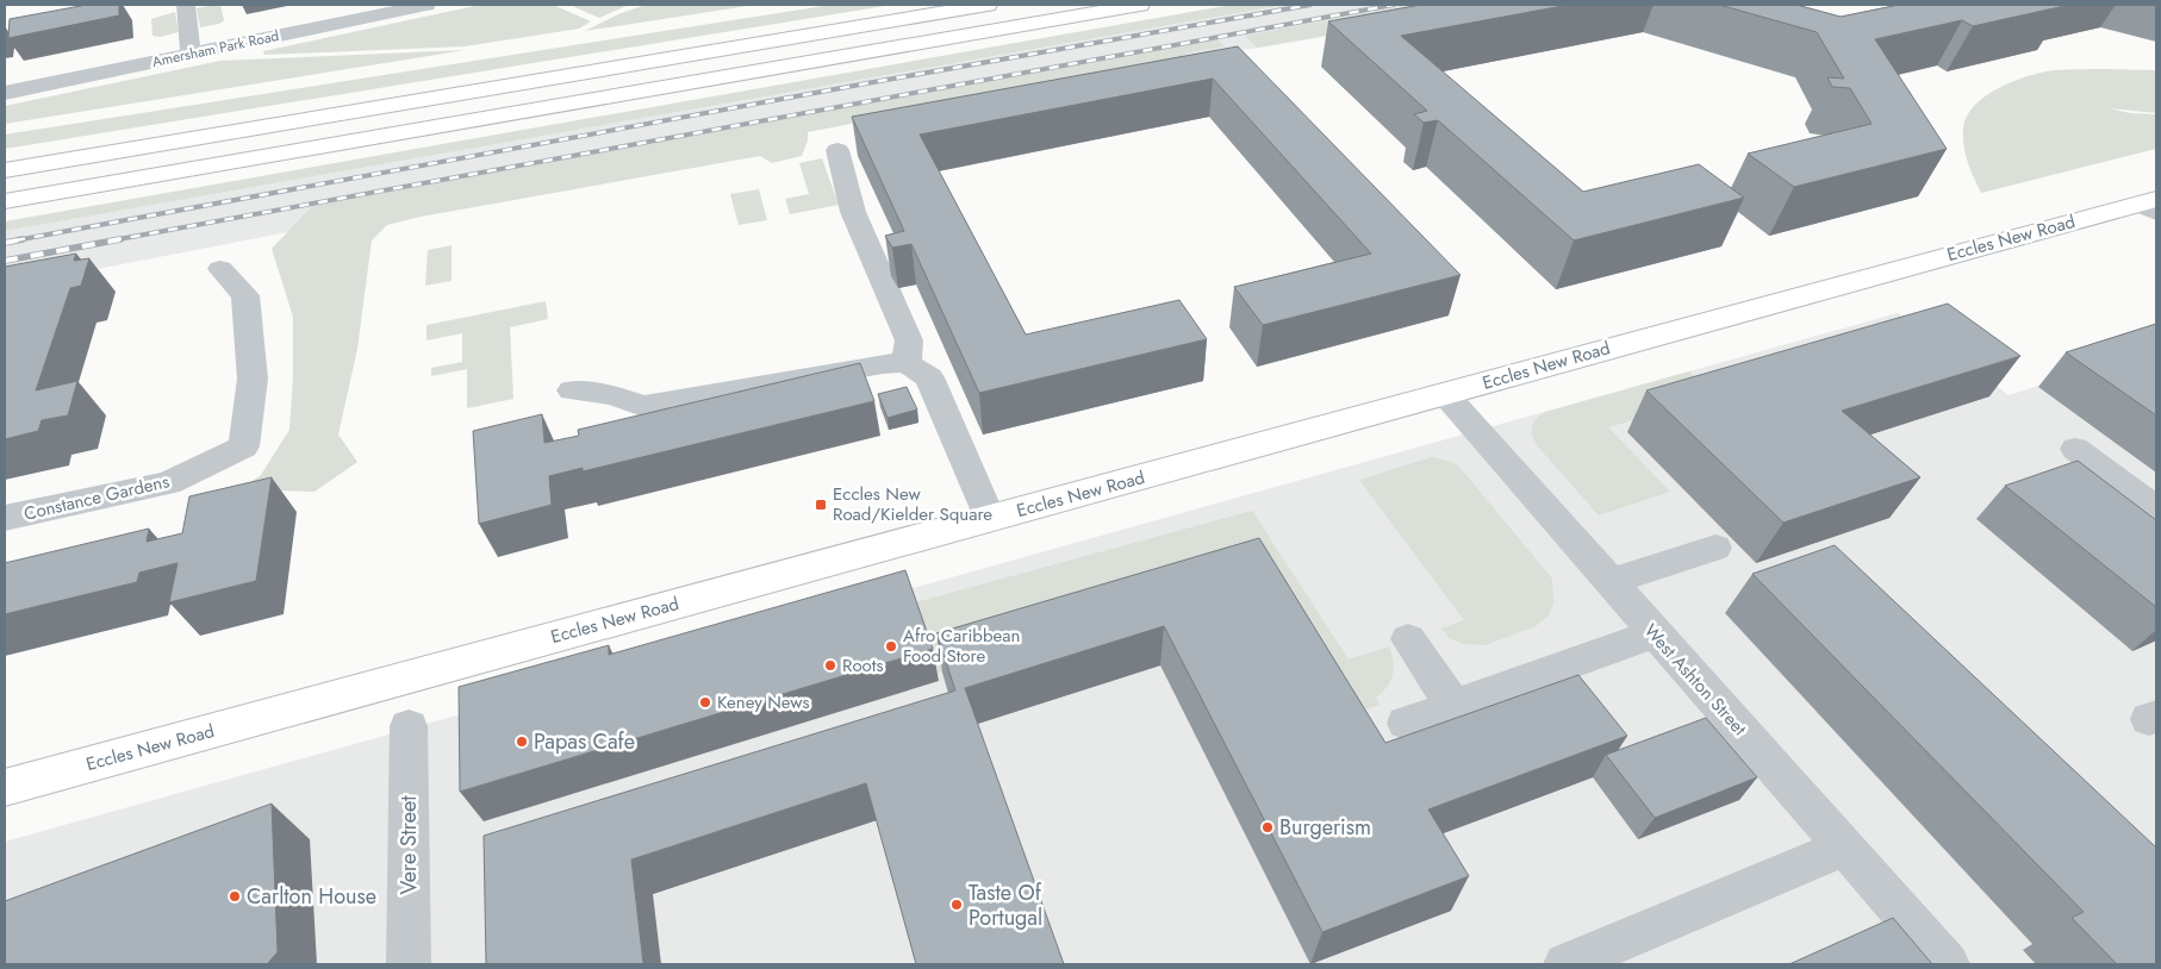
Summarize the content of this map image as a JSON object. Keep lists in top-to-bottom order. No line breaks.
{"streets":{"main road":["Eccles New Road"],"street":["Amersham Park Road","Constance Gardens","West Ashton Street","Vere Street"]},"crossings":[["Eccles New Road","West Ashton Street"]],"places":{"transit":["Eccles New Road/Kielder Square"],"other":["Afro Caribbean Food Store","Roots","Keney News","Papas Cafe","Burgerism","Carlton House","Taste Of Portugal"]}}
